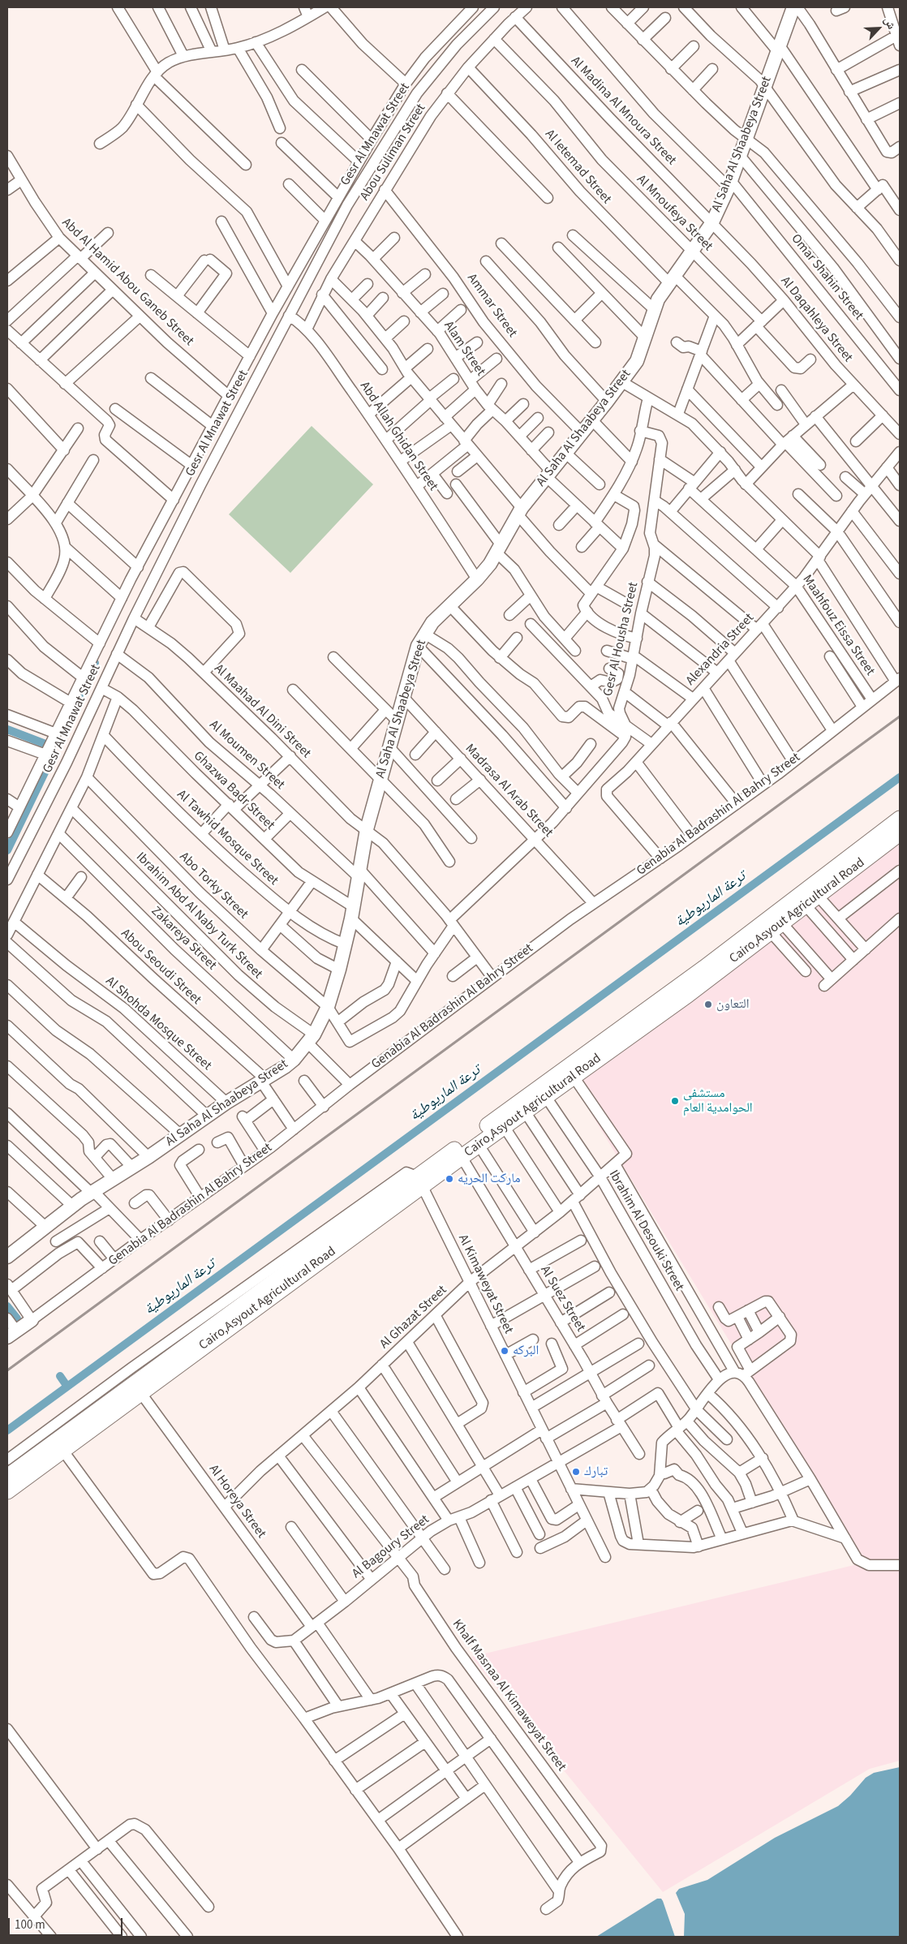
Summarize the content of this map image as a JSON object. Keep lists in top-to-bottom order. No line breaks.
{"streets":{"highway":["Cairo,Asyout Agricultural Road"],"main road":["Al Saha Al Shaabeya Street","Genabia Al Badrashin Al Bahry Street"],"street":["Al Madina Al Mnoura Street","Gesr Al Mnawat Street","Abou Suliman Street","Al Ietemad Street","Al Mnoufeya Street","Omar Shahin Street","Abd Al Hamid Abou Ganeb Street","Ammar Street","Al Daqahleya Street","Alam Street","Abd Allah Ghidan Street","Maahfouz Eissa Street","Gesr Al Housha Street","Alexandria Street","Al Maahad Al Dini Street","Al Moumen Street","Ghazwa Badr Street","Madrasa Al Arab Street","Al Tawhid Mosque Street","Abo Torky Street","Ibrahim Abd Al Naby Turk Street","Zakareya Street","Abou Seoudi Street","Al Shohda Mosque Street","Ibrahim Al Desouki Street","Al Kimaweyat Street","Al Suez Street","Al Ghazat Street","Al Horeya Street","Al Bagoury Street","Khalf Masnaa Al Kimaweyat Street"]},"crossings":[["Al Madina Al Mnoura Street","Al Saha Al Shaabeya Street"],["Al Madina Al Mnoura Street","Abou Suliman Street"],["Al Madina Al Mnoura Street","Al Daqahleya Street"],["Gesr Al Mnawat Street","Abd Al Hamid Abou Ganeb Street"],["Gesr Al Mnawat Street","Abd Allah Ghidan Street"],["Gesr Al Mnawat Street","Al Maahad Al Dini Street"],["Gesr Al Mnawat Street","Al Moumen Street"],["Gesr Al Mnawat Street","Ghazwa Badr Street"],["Al Saha Al Shaabeya Street","Al Ietemad Street"],["Al Saha Al Shaabeya Street","Al Mnoufeya Street"],["Al Saha Al Shaabeya Street","Omar Shahin Street"],["Al Saha Al Shaabeya Street","Ammar Street"],["Al Saha Al Shaabeya Street","Al Daqahleya Street"],["Al Saha Al Shaabeya Street","Alam Street"],["Al Saha Al Shaabeya Street","Abd Allah Ghidan Street"],["Al Saha Al Shaabeya Street","Al Maahad Al Dini Street"],["Al Saha Al Shaabeya Street","Al Moumen Street"],["Al Saha Al Shaabeya Street","Ghazwa Badr Street"],["Al Saha Al Shaabeya Street","Madrasa Al Arab Street"],["Al Saha Al Shaabeya Street","Al Tawhid Mosque Street"],["Al Saha Al Shaabeya Street","Abo Torky Street"],["Al Saha Al Shaabeya Street","Ibrahim Abd Al Naby Turk Street"],["Al Saha Al Shaabeya Street","Zakareya Street"],["Al Saha Al Shaabeya Street","Abou Seoudi Street"],["Al Saha Al Shaabeya Street","Al Shohda Mosque Street"],["Abou Suliman Street","Al Ietemad Street"],["Abou Suliman Street","Al Mnoufeya Street"],["Abou Suliman Street","Ammar Street"],["Abou Suliman Street","Alam Street"],["Abou Suliman Street","Abd Allah Ghidan Street"],["Maahfouz Eissa Street","Gesr Al Housha Street"],["Maahfouz Eissa Street","Alexandria Street"],["Maahfouz Eissa Street","Genabia Al Badrashin Al Bahry Street"],["Alexandria Street","Genabia Al Badrashin Al Bahry Street"],["Al Maahad Al Dini Street","Genabia Al Badrashin Al Bahry Street"],["Madrasa Al Arab Street","Genabia Al Badrashin Al Bahry Street"],["Genabia Al Badrashin Al Bahry Street","Ibrahim Abd Al Naby Turk Street"],["Genabia Al Badrashin Al Bahry Street","Abou Seoudi Street"],["Cairo,Asyout Agricultural Road","Ibrahim Al Desouki Street"],["Cairo,Asyout Agricultural Road","Al Kimaweyat Street"],["Cairo,Asyout Agricultural Road","Al Suez Street"],["Cairo,Asyout Agricultural Road","Al Ghazat Street"],["Cairo,Asyout Agricultural Road","Al Horeya Street"],["Ibrahim Al Desouki Street","Al Ghazat Street"],["Al Kimaweyat Street","Al Ghazat Street"],["Al Kimaweyat Street","Al Bagoury Street"],["Al Suez Street","Al Ghazat Street"],["Al Suez Street","Al Bagoury Street"],["Al Ghazat Street","Al Horeya Street"],["Al Ghazat Street","Khalf Masnaa Al Kimaweyat Street"],["Al Horeya Street","Al Bagoury Street"],["Al Bagoury Street","Khalf Masnaa Al Kimaweyat Street"]],"water":["ترعة الماريوطية"],"places":["التعاون","مستشفى الحوامدية العام","ماركت الحريه","البركه","تبارك"],"scale_bar":"100 m","north":"top right"}
